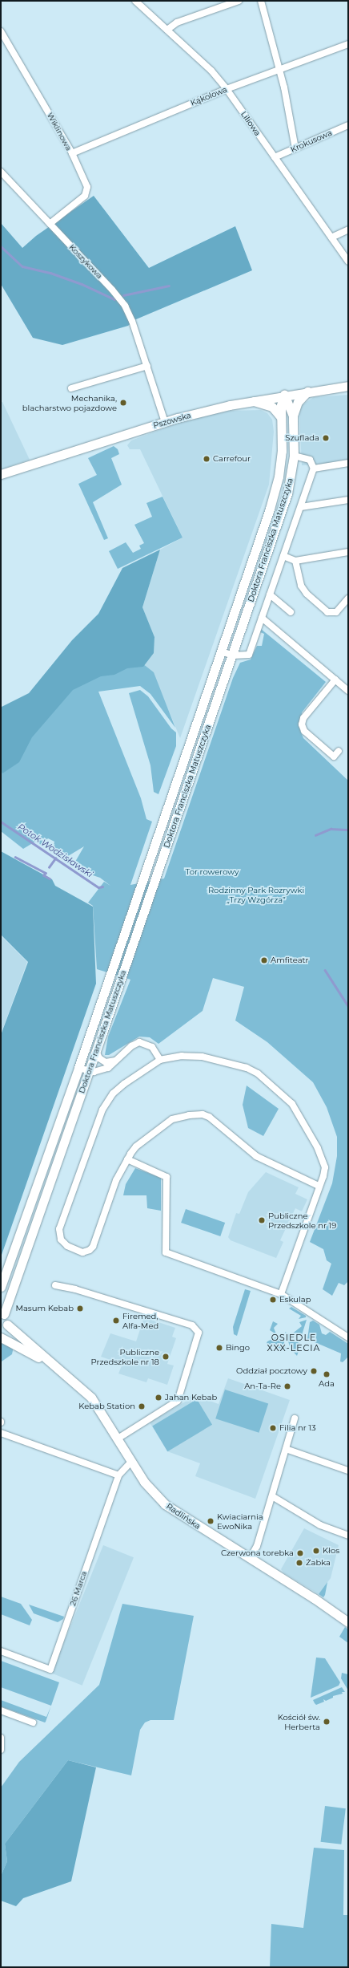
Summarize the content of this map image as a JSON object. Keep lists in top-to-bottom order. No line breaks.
{"streets":{"main road":["Pszowska","Doktora Franciszka Matuszczyka","Radlińska"],"street":["Kąkolowa","Liliowa","Wiklinowa","Krokusowa","Koszykowa","26 Marca"]},"crossings":[["Kąkolowa","Liliowa"],["Kąkolowa","Wiklinowa"],["Liliowa","Krokusowa"],["Wiklinowa","Koszykowa"],["Koszykowa","Pszowska"],["Pszowska","Doktora Franciszka Matuszczyka"],["Radlińska","26 Marca"]],"districts":["OSIEDLE XXX-LECIA"],"water":["Potok Wodzisławski"],"parks":["Tor rowerowy","Rodzinny Park Rozrywki „Trzy Wzgórza”"],"places":["Mechanika, blacharstwo pojazdowe","Szuflada","Carrefour","Amfiteatr","Publiczne Przedszkole nr 19","Eskulap","Masum Kebab","Firemed, Alfa-Med","Bingo","Publiczne Przedszkole nr 18","Oddział pocztowy","Ada","An-Ta-Re","Jahan Kebab","Kebab Station","Filia nr 13","Kwiaciarnia EwoNika","Kłos","Czerwona torebka","Żabka","Kościół św. Herberta"]}
